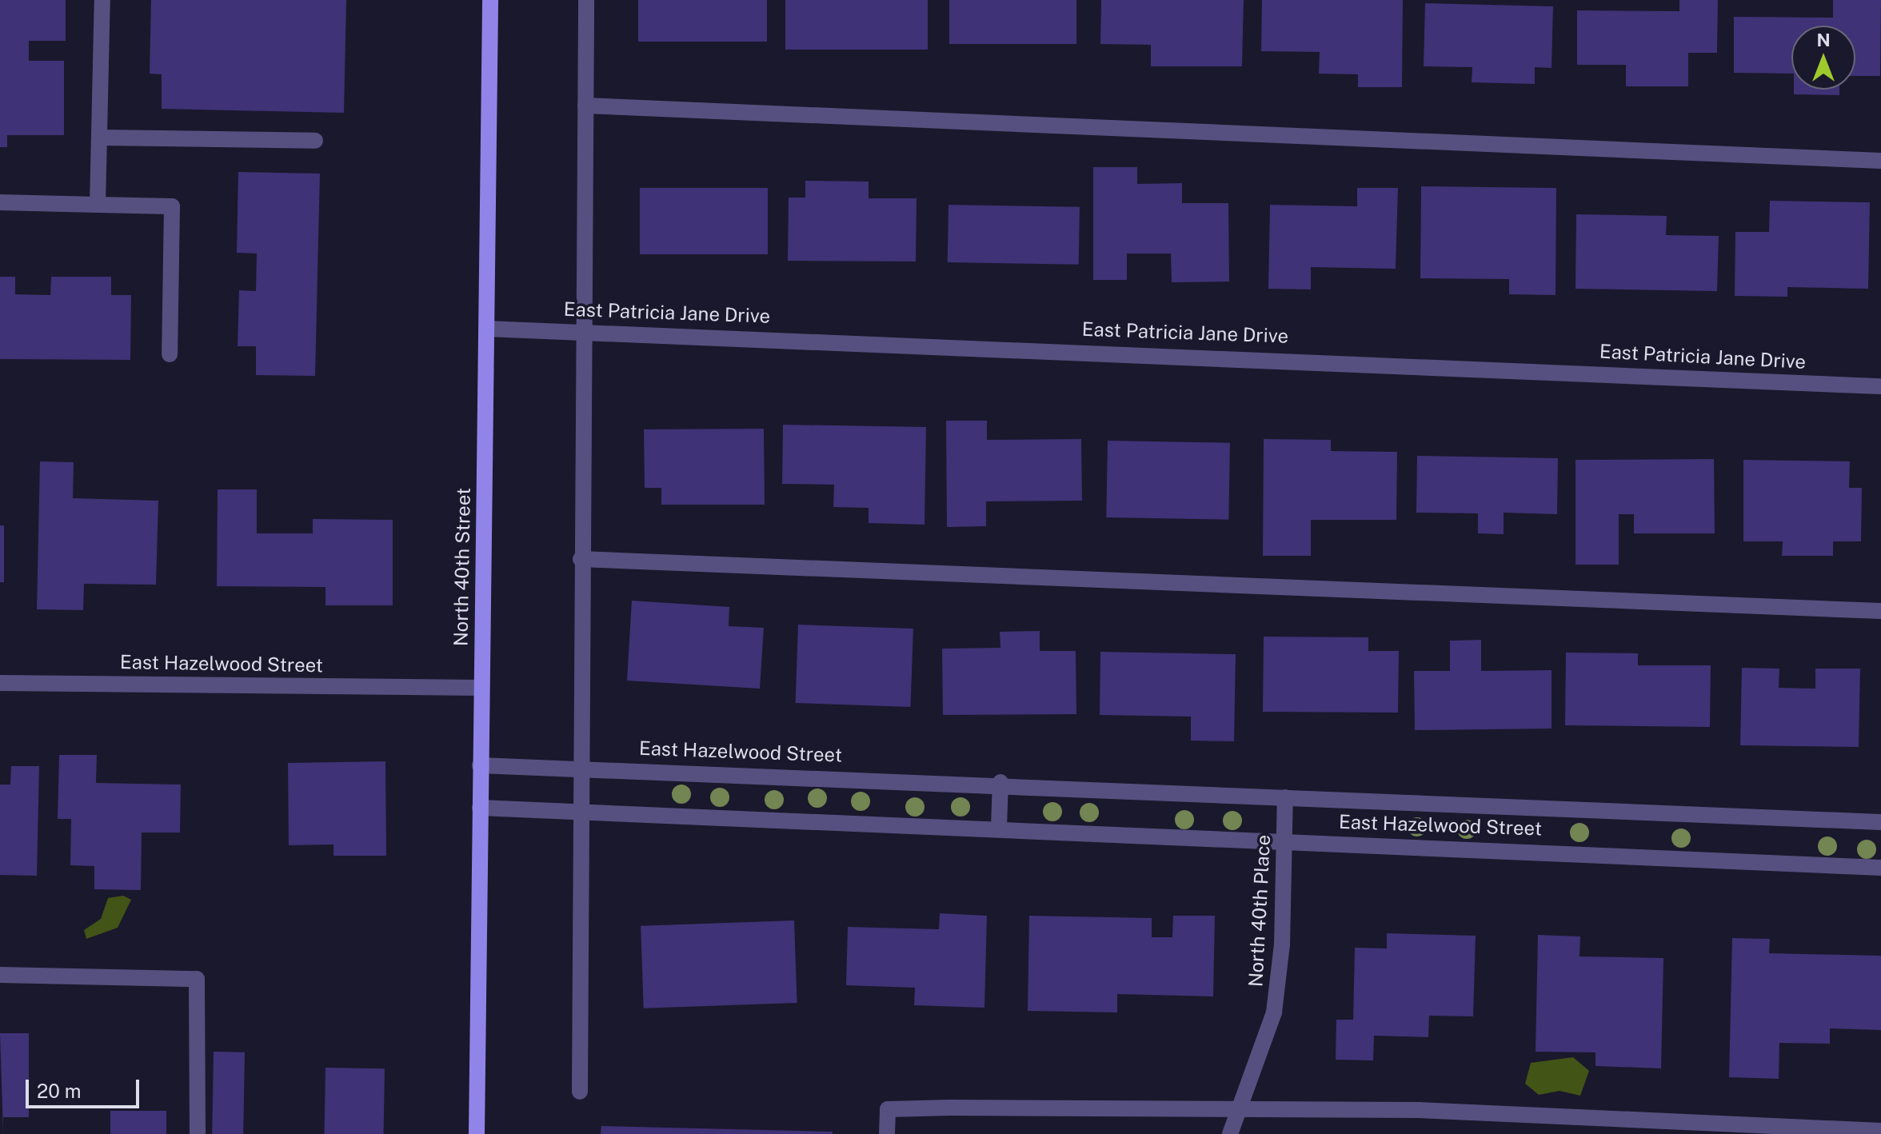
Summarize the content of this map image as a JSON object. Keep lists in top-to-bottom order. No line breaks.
{"streets":{"main road":["North 40th Street"],"street":["East Patricia Jane Drive","East Hazelwood Street","North 40th Place"]},"crossings":[["East Patricia Jane Drive","North 40th Street"],["North 40th Street","East Hazelwood Street"],["East Hazelwood Street","North 40th Place"]],"scale_bar":"20 m","north":"top"}
